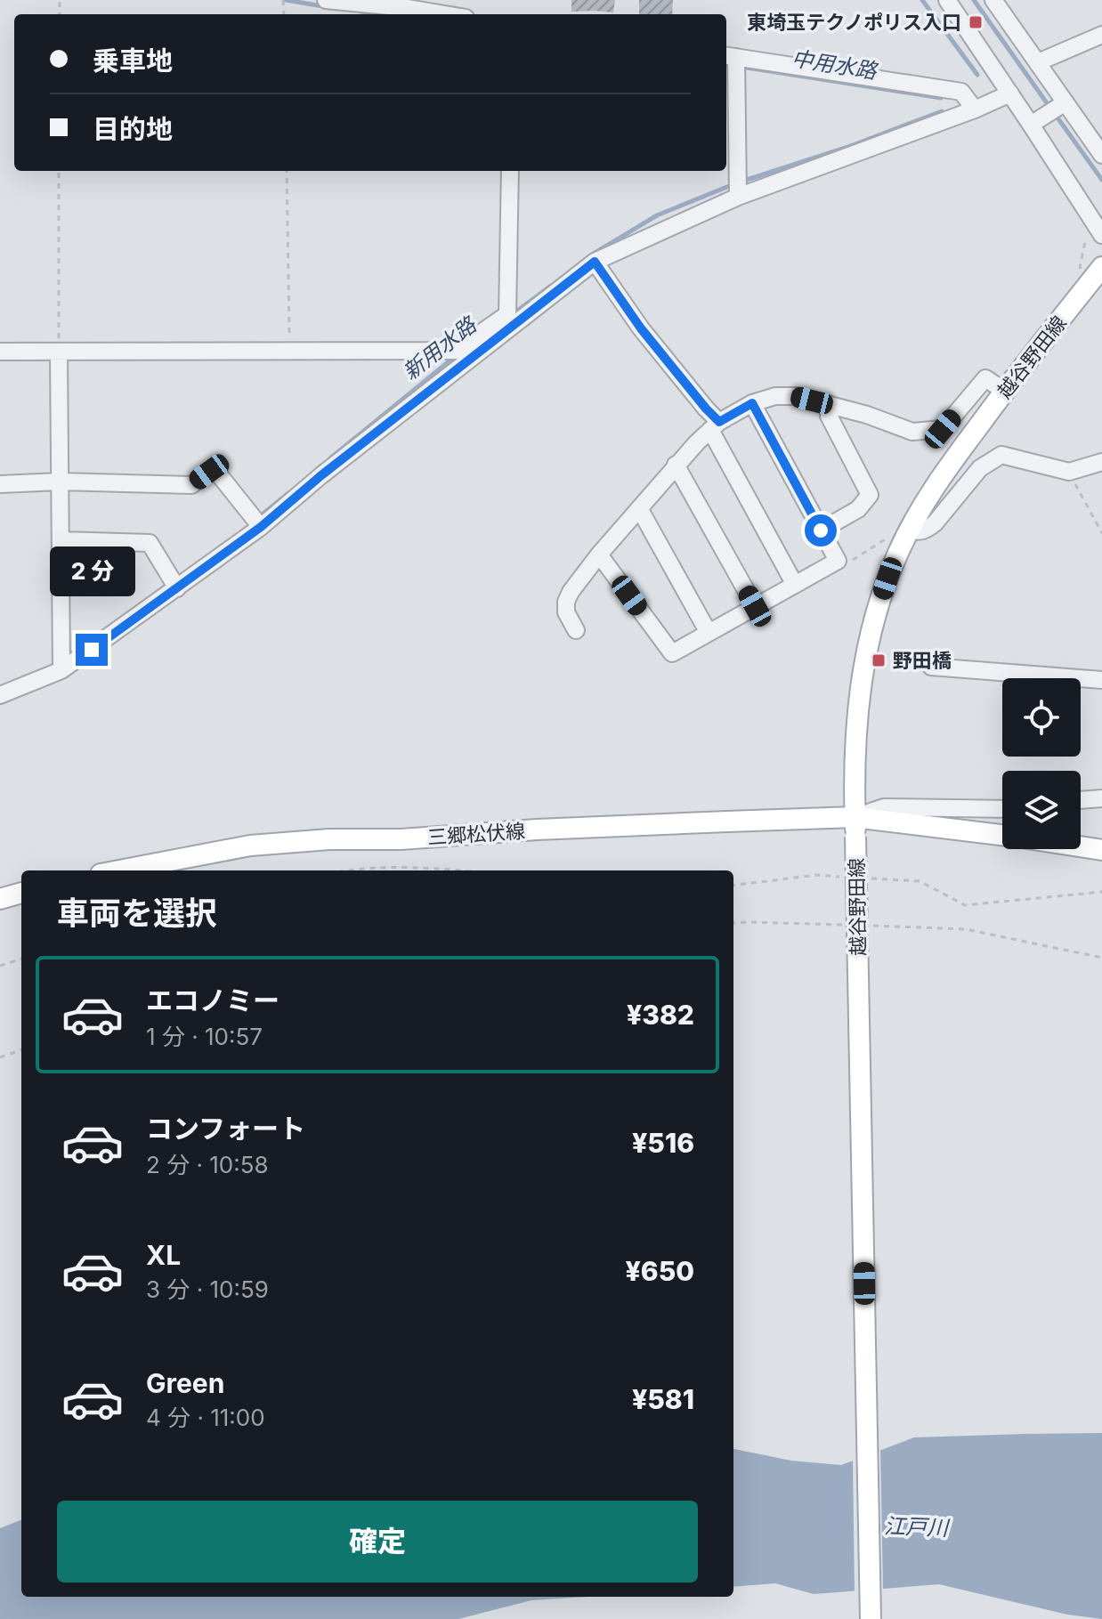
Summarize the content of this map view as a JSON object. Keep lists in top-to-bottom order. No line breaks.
{"streets":{"main road":["越谷野田線","三郷松伏線"]},"crossings":[["越谷野田線","三郷松伏線"]],"water":["中用水路","新用水路","江戸川"],"places":{"transit":["東埼玉テクノポリス入口","野田橋"]},"page":{"banner":["乗車地","目的地"],"bubble":"2 分","heading":"車両を選択","list":[{"name":"エコノミー","note":"1 分 · 10:57","value":"¥382"},{"name":"コンフォート","note":"2 分 · 10:58","value":"¥516"},{"name":"XL","note":"3 分 · 10:59","value":"¥650"},{"name":"Green","note":"4 分 · 11:00","value":"¥581"}],"buttons":"確定"}}
